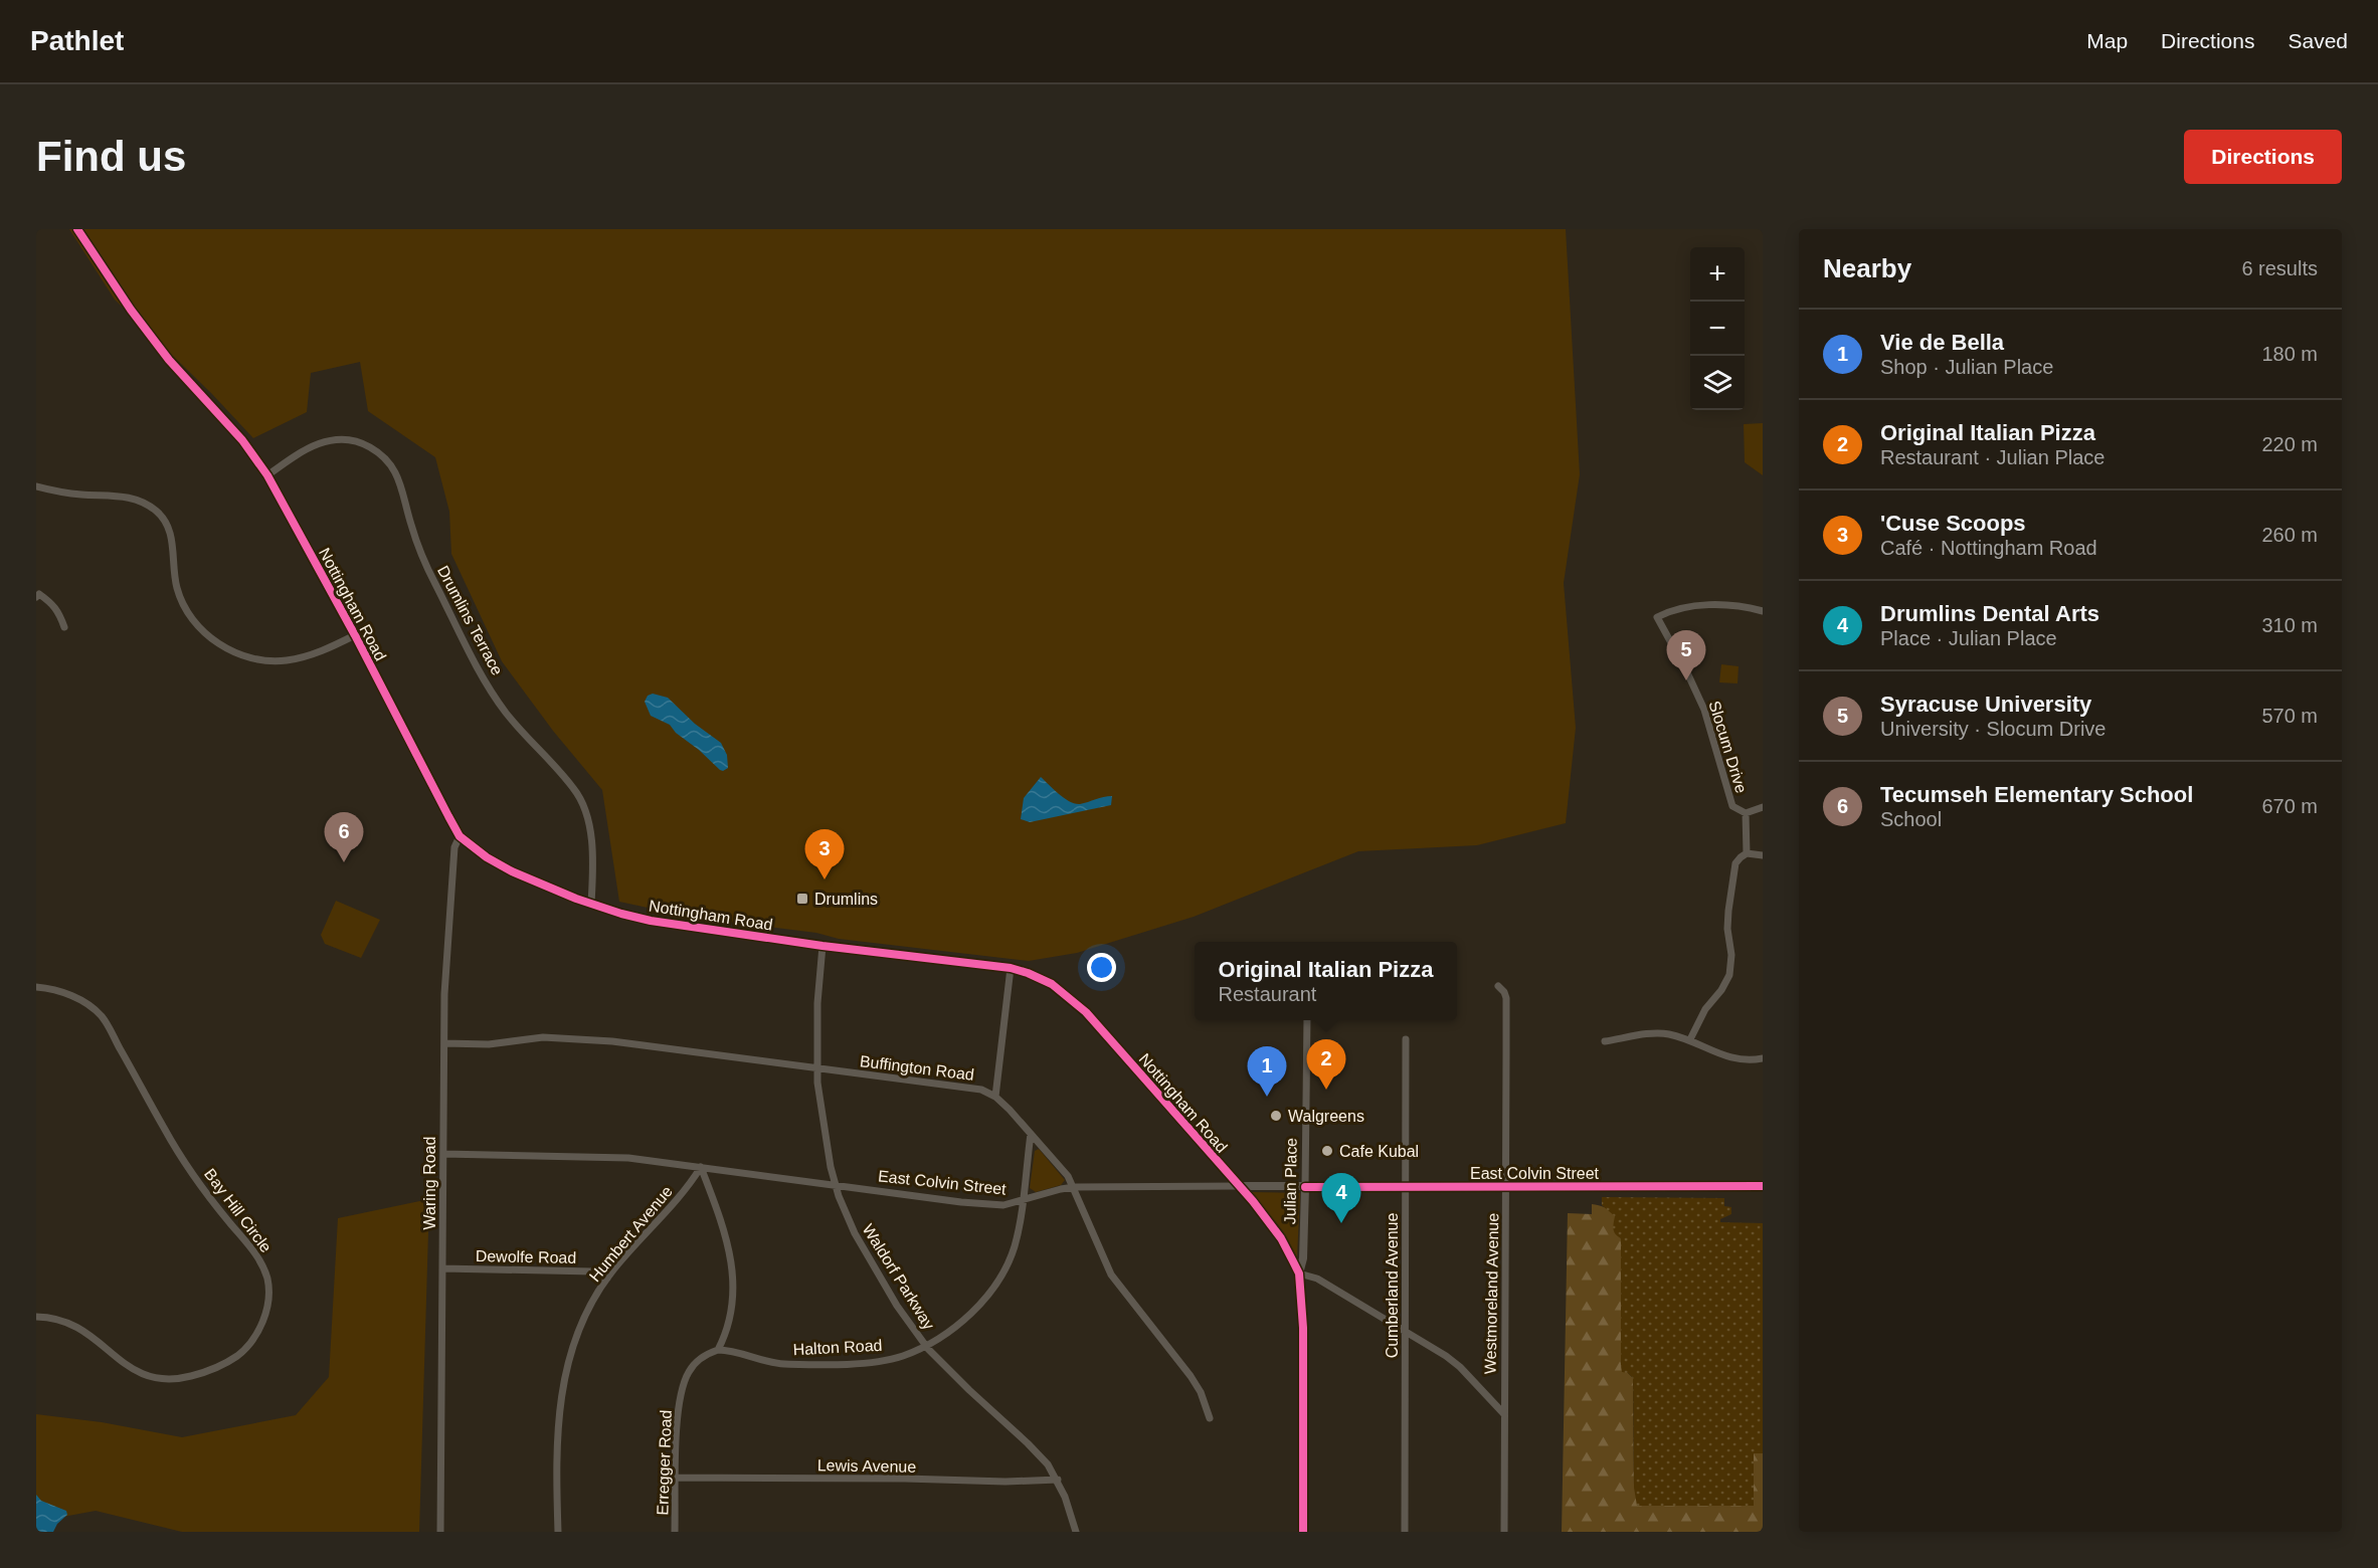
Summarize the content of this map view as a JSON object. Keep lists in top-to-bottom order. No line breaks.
{"streets":{"street":["Nottingham Road","Drumlins Terrace","Slocum Drive","Buffington Road","East Colvin Street","Julian Place","Waring Road","Bay Hill Circle","Humbert Avenue","Dewolfe Road","Waldorf Parkway","Cumberland Avenue","Westmoreland Avenue","Halton Road","Erregger Road","Lewis Avenue"]},"crossings":[["Nottingham Road","Drumlins Terrace"],["Nottingham Road","East Colvin Street"],["Nottingham Road","Julian Place"],["Nottingham Road","Waring Road"],["Nottingham Road","Waldorf Parkway"],["Buffington Road","East Colvin Street"],["Buffington Road","Waring Road"],["Buffington Road","Waldorf Parkway"],["Buffington Road","Halton Road"],["East Colvin Street","Julian Place"],["East Colvin Street","Waring Road"],["East Colvin Street","Humbert Avenue"],["East Colvin Street","Waldorf Parkway"],["East Colvin Street","Cumberland Avenue"],["East Colvin Street","Westmoreland Avenue"],["East Colvin Street","Halton Road"],["Waring Road","Dewolfe Road"],["Humbert Avenue","Dewolfe Road"],["Waldorf Parkway","Halton Road"],["Waldorf Parkway","Lewis Avenue"],["Halton Road","Erregger Road"],["Erregger Road","Lewis Avenue"]],"places":{"transit":["Drumlins"],"other":["Walgreens","Cafe Kubal"]},"page":{"header":"Pathlet","nav":["Map","Directions","Saved"],"buttons":"Directions","title":"Find us","heading":["Nearby","6 results"],"map_buttons":["+","−"],"list":[{"mark":"1","name":"Vie de Bella","note":"Shop · Julian Place","value":"180 m"},{"mark":"2","name":"Original Italian Pizza","note":"Restaurant · Julian Place","value":"220 m"},{"mark":"3","name":"'Cuse Scoops","note":"Café · Nottingham Road","value":"260 m"},{"mark":"4","name":"Drumlins Dental Arts","note":"Place · Julian Place","value":"310 m"},{"mark":"5","name":"Syracuse University","note":"University · Slocum Drive","value":"570 m"},{"mark":"6","name":"Tecumseh Elementary School","note":"School","value":"670 m"}],"pins":["5","6","3","2","1","4"],"popup":["Original Italian Pizza","Restaurant"]}}
